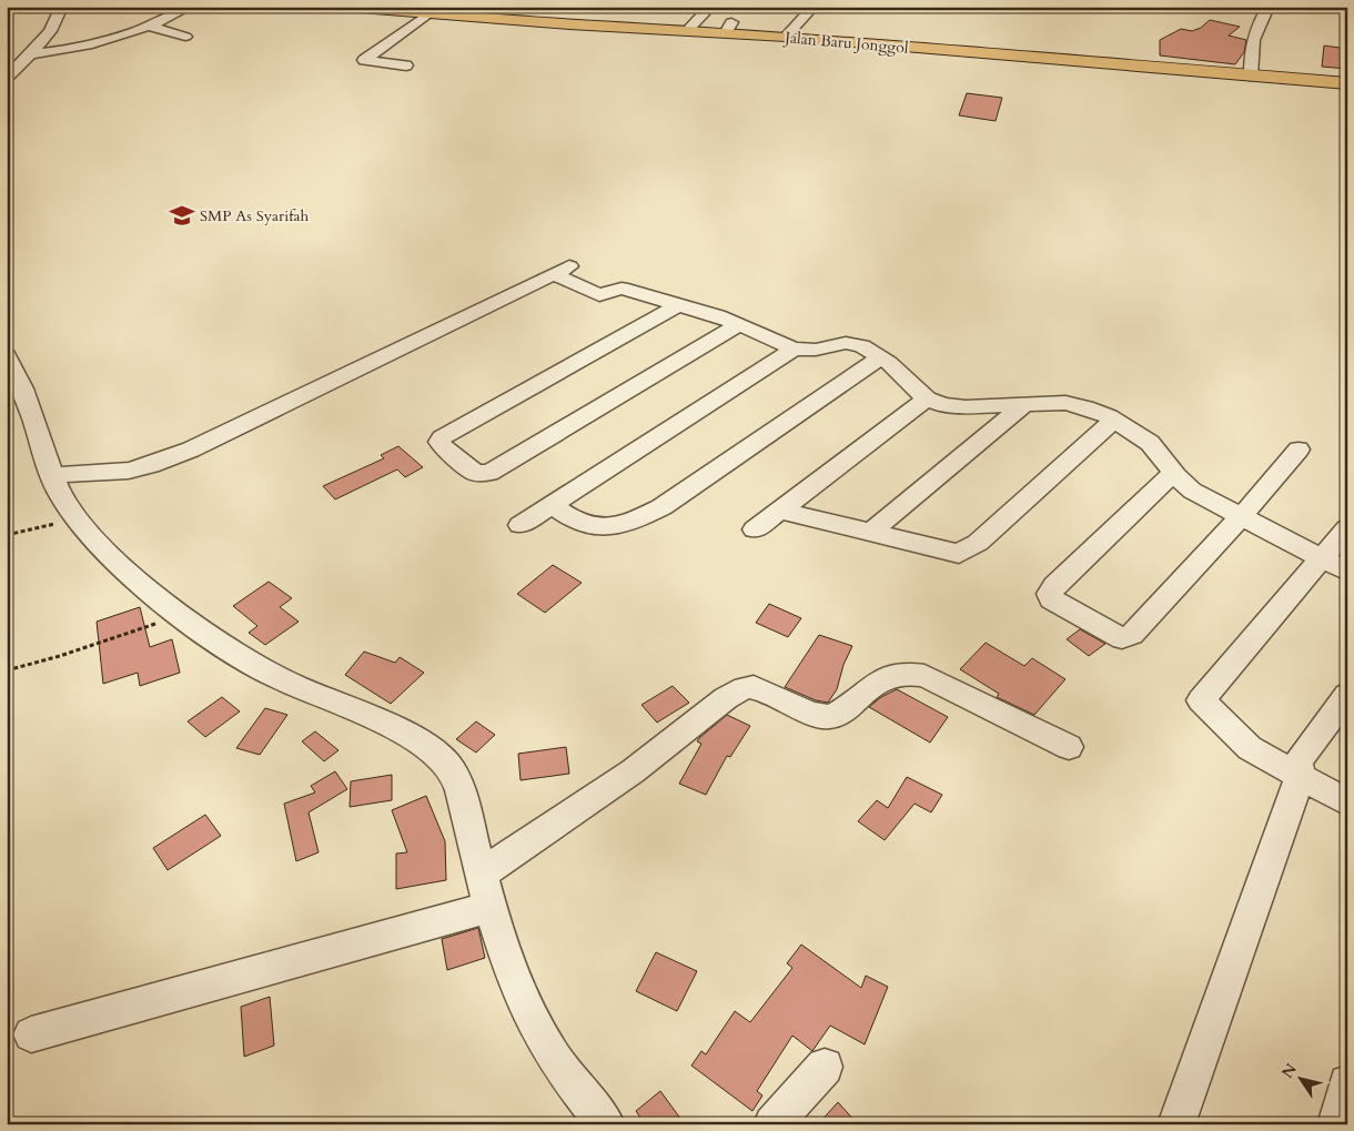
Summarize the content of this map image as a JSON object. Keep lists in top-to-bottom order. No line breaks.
{"streets":{"main road":["Jalan Baru Jonggol"]},"places":{"school or university":["SMP As Syarifah"]},"north":"top left"}
